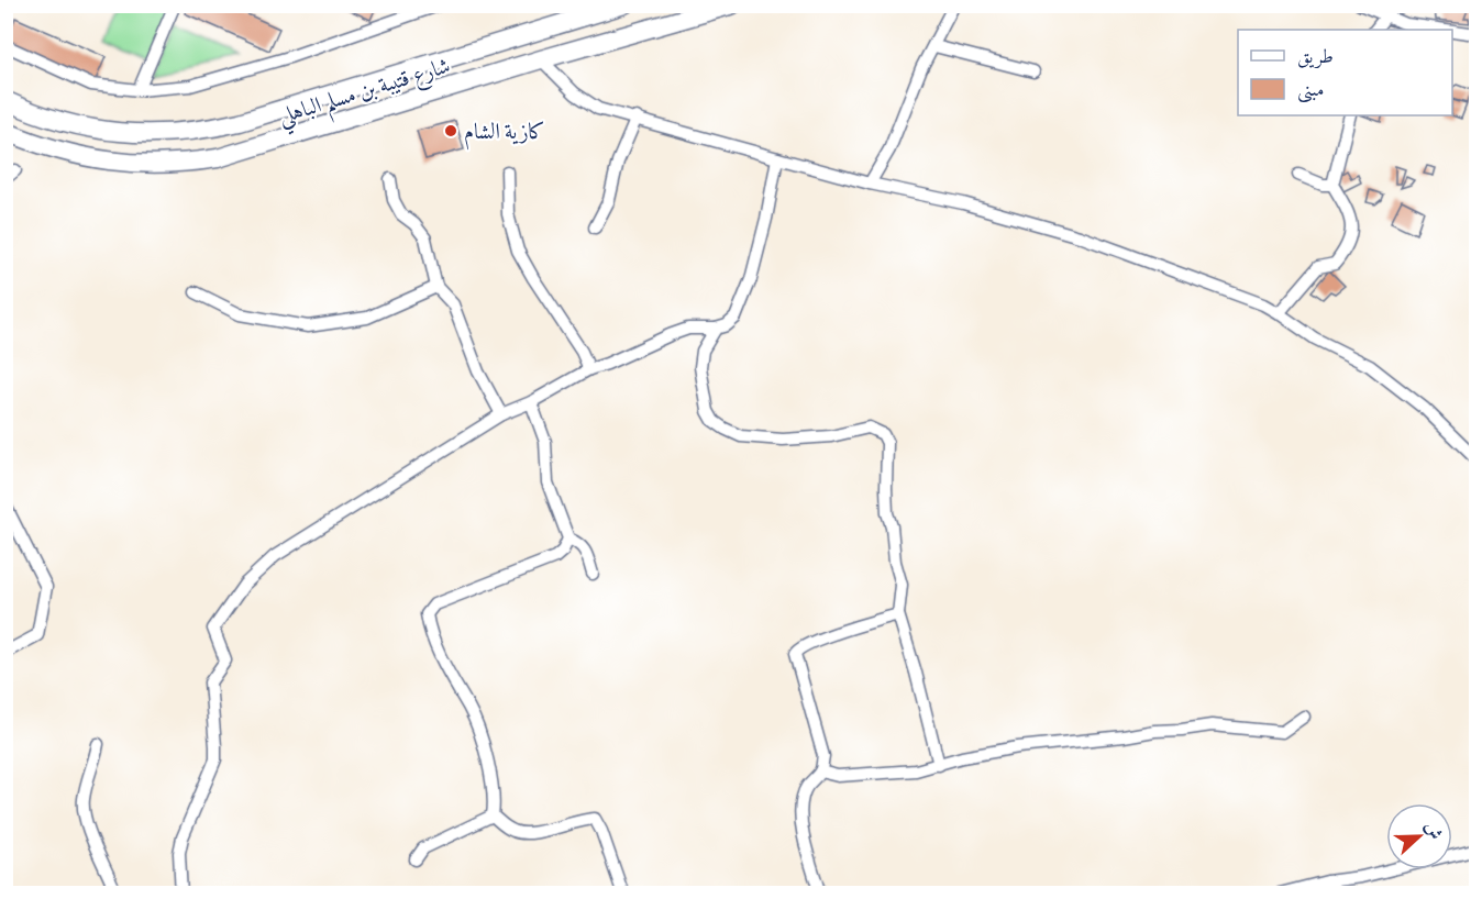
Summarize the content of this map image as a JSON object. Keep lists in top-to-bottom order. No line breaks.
{"streets":{"main road":["شارع قتيبة بن مسلم الباهلي"]},"places":["كازية الشام"],"legend":["طريق","مبنى"],"north":"right"}
